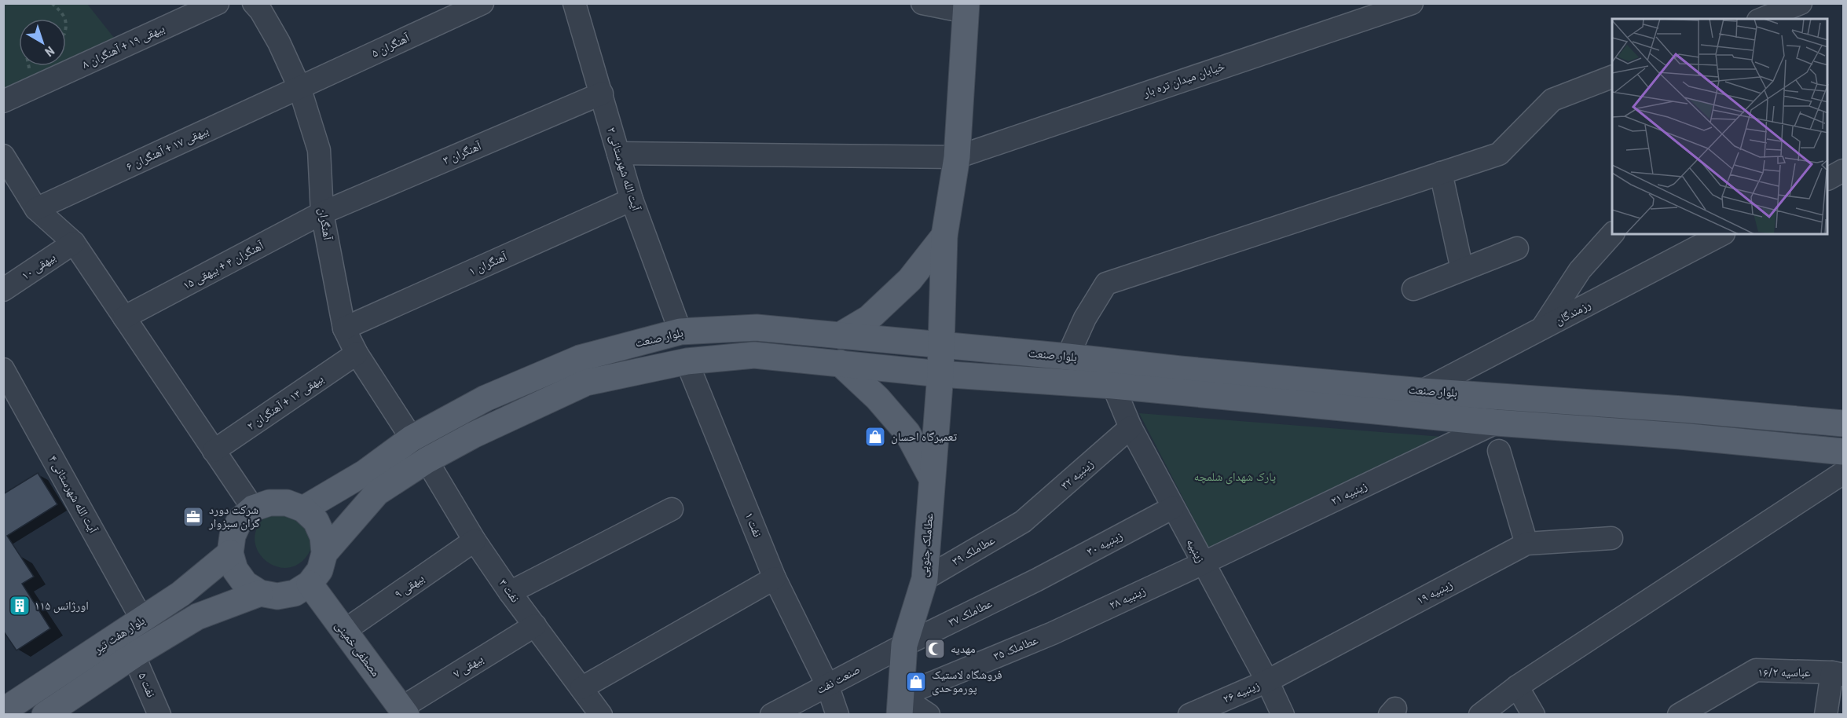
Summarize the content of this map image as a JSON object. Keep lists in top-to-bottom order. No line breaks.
{"streets":{"main road":["بلوار صنعت","عطاملک جنوبی","بلوار هفت تیر","مصطفی خمینی"],"street":["آهنگران ۵","بیهقی ۱۹ + آهنگران ۸","خیابان میدان تره بار","بیهقی ۱۷ + آهنگران ۶","آهنگران ۳","آیت الله شهرستانی ۲","آهنگران","آهنگران ۱","آهنگران ۴ + بیهقی ۱۵","بیهقی ۱۰","رزمندگان","بیهقی ۱۳ + آهنگران ۲","زینبیه ۳۲","زینبیه ۲۱","آیت الله شهرستانی ۴","نفت ۱","زینبیه ۳۰","عطاملک ۳۹","زینبیه","بیهقی ۹","نفت ۳","زینبیه ۱۹","زینبیه ۲۸","عطاملک ۳۷","عطاملک ۳۵","بیهقی ۷","عباسیه ۱۶/۲","صنعت نفت","نفت ۵","زینبیه ۲۶"]},"crossings":[["آهنگران ۵","بیهقی ۱۷ + آهنگران ۶"],["آهنگران ۵","آهنگران"],["خیابان میدان تره بار","آیت الله شهرستانی ۲"],["خیابان میدان تره بار","عطاملک جنوبی"],["بیهقی ۱۷ + آهنگران ۶","آهنگران"],["آهنگران ۳","آیت الله شهرستانی ۲"],["آهنگران ۳","آهنگران"],["آهنگران ۳","آهنگران ۴ + بیهقی ۱۵"],["آیت الله شهرستانی ۲","آهنگران ۱"],["آیت الله شهرستانی ۲","بلوار صنعت"],["آهنگران","آهنگران ۱"],["آهنگران","آهنگران ۴ + بیهقی ۱۵"],["آهنگران","بلوار صنعت"],["آهنگران","بیهقی ۱۳ + آهنگران ۲"],["رزمندگان","بلوار صنعت"],["بلوار صنعت","زینبیه ۲۱"],["بلوار صنعت","نفت ۱"],["بلوار صنعت","عطاملک جنوبی"],["بلوار صنعت","زینبیه"],["بلوار صنعت","نفت ۳"],["بلوار صنعت","بلوار هفت تیر"],["بلوار صنعت","مصطفی خمینی"],["زینبیه ۳۲","عطاملک ۳۹"],["زینبیه ۳۲","زینبیه"],["زینبیه ۲۱","زینبیه"],["زینبیه ۲۱","زینبیه ۲۸"],["آیت الله شهرستانی ۴","بلوار هفت تیر"],["نفت ۱","صنعت نفت"],["زینبیه ۳۰","زینبیه"],["زینبیه ۳۰","عطاملک ۳۷"],["عطاملک جنوبی","عطاملک ۳۹"],["عطاملک جنوبی","عطاملک ۳۷"],["عطاملک جنوبی","عطاملک ۳۵"],["عطاملک جنوبی","صنعت نفت"],["زینبیه","زینبیه ۱۹"],["زینبیه","زینبیه ۲۸"],["زینبیه","زینبیه ۲۶"],["بیهقی ۹","نفت ۳"],["بیهقی ۹","مصطفی خمینی"],["نفت ۳","بیهقی ۷"],["زینبیه ۱۹","زینبیه ۲۶"],["زینبیه ۲۸","عطاملک ۳۵"],["عطاملک ۳۷","صنعت نفت"],["بلوار هفت تیر","مصطفی خمینی"],["مصطفی خمینی","بیهقی ۷"]],"parks":["پارک شهدای شلمچه"],"places":{"shop":["تعمیرگاه احسان","فروشگاه لاستیک پورموحدی"],"office":["شرکت دورد گران سبزوار"],"building":["اورژانس ۱۱۵"],"mosque":["مهدیه"]},"north":"bottom right"}
